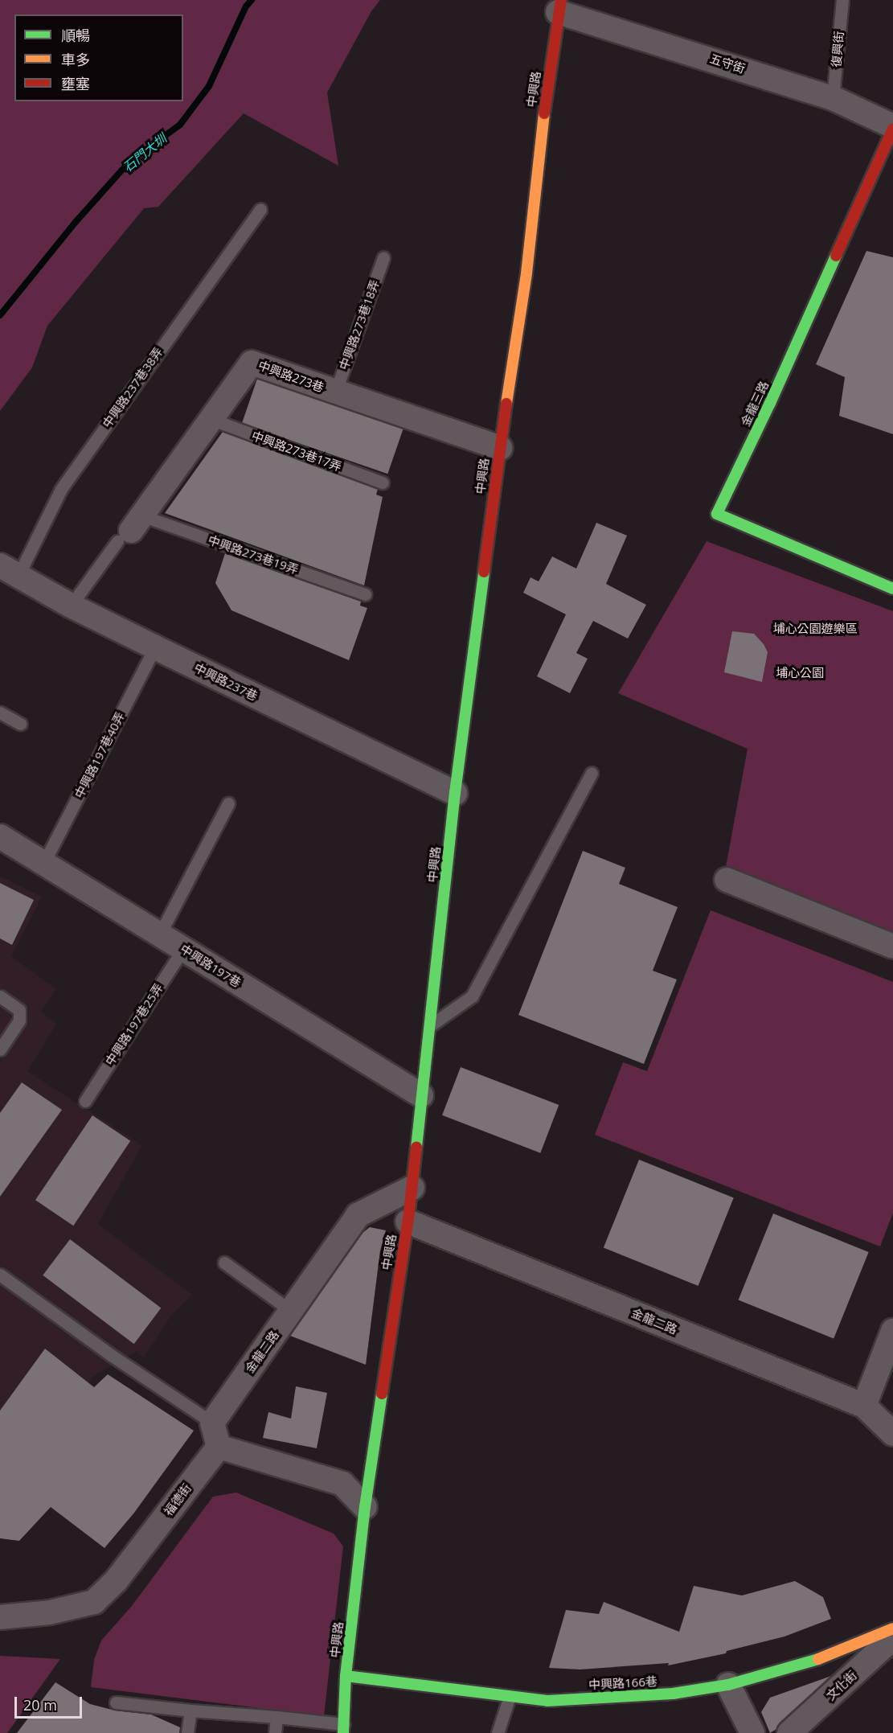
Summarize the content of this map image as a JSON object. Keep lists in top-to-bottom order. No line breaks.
{"streets":{"street":["五守街","中興路","中興路273巷","金龍三路","中興路237巷","中興路197巷","金龍二路","福德街","中興路166巷","文化街"],"lane":["復興街","中興路273巷18弄","中興路237巷38弄","中興路273巷17弄","中興路273巷19弄","中興路197巷40弄","中興路197巷25弄"]},"crossings":[["復興街","五守街"],["五守街","中興路"],["五守街","金龍三路"],["中興路","中興路273巷"],["中興路","中興路237巷"],["中興路","中興路197巷"],["中興路","金龍二路"],["中興路","中興路166巷"],["中興路273巷18弄","中興路273巷"],["中興路273巷","中興路273巷17弄"],["中興路273巷","中興路273巷19弄"],["中興路237巷38弄","中興路237巷"],["中興路237巷","中興路197巷40弄"],["中興路197巷40弄","中興路197巷"],["中興路197巷","中興路197巷25弄"]],"water":["石門大圳"],"parks":["埔心公園遊樂區","埔心公園"],"legend":["順暢","車多","壅塞"],"scale_bar":"20 m"}
